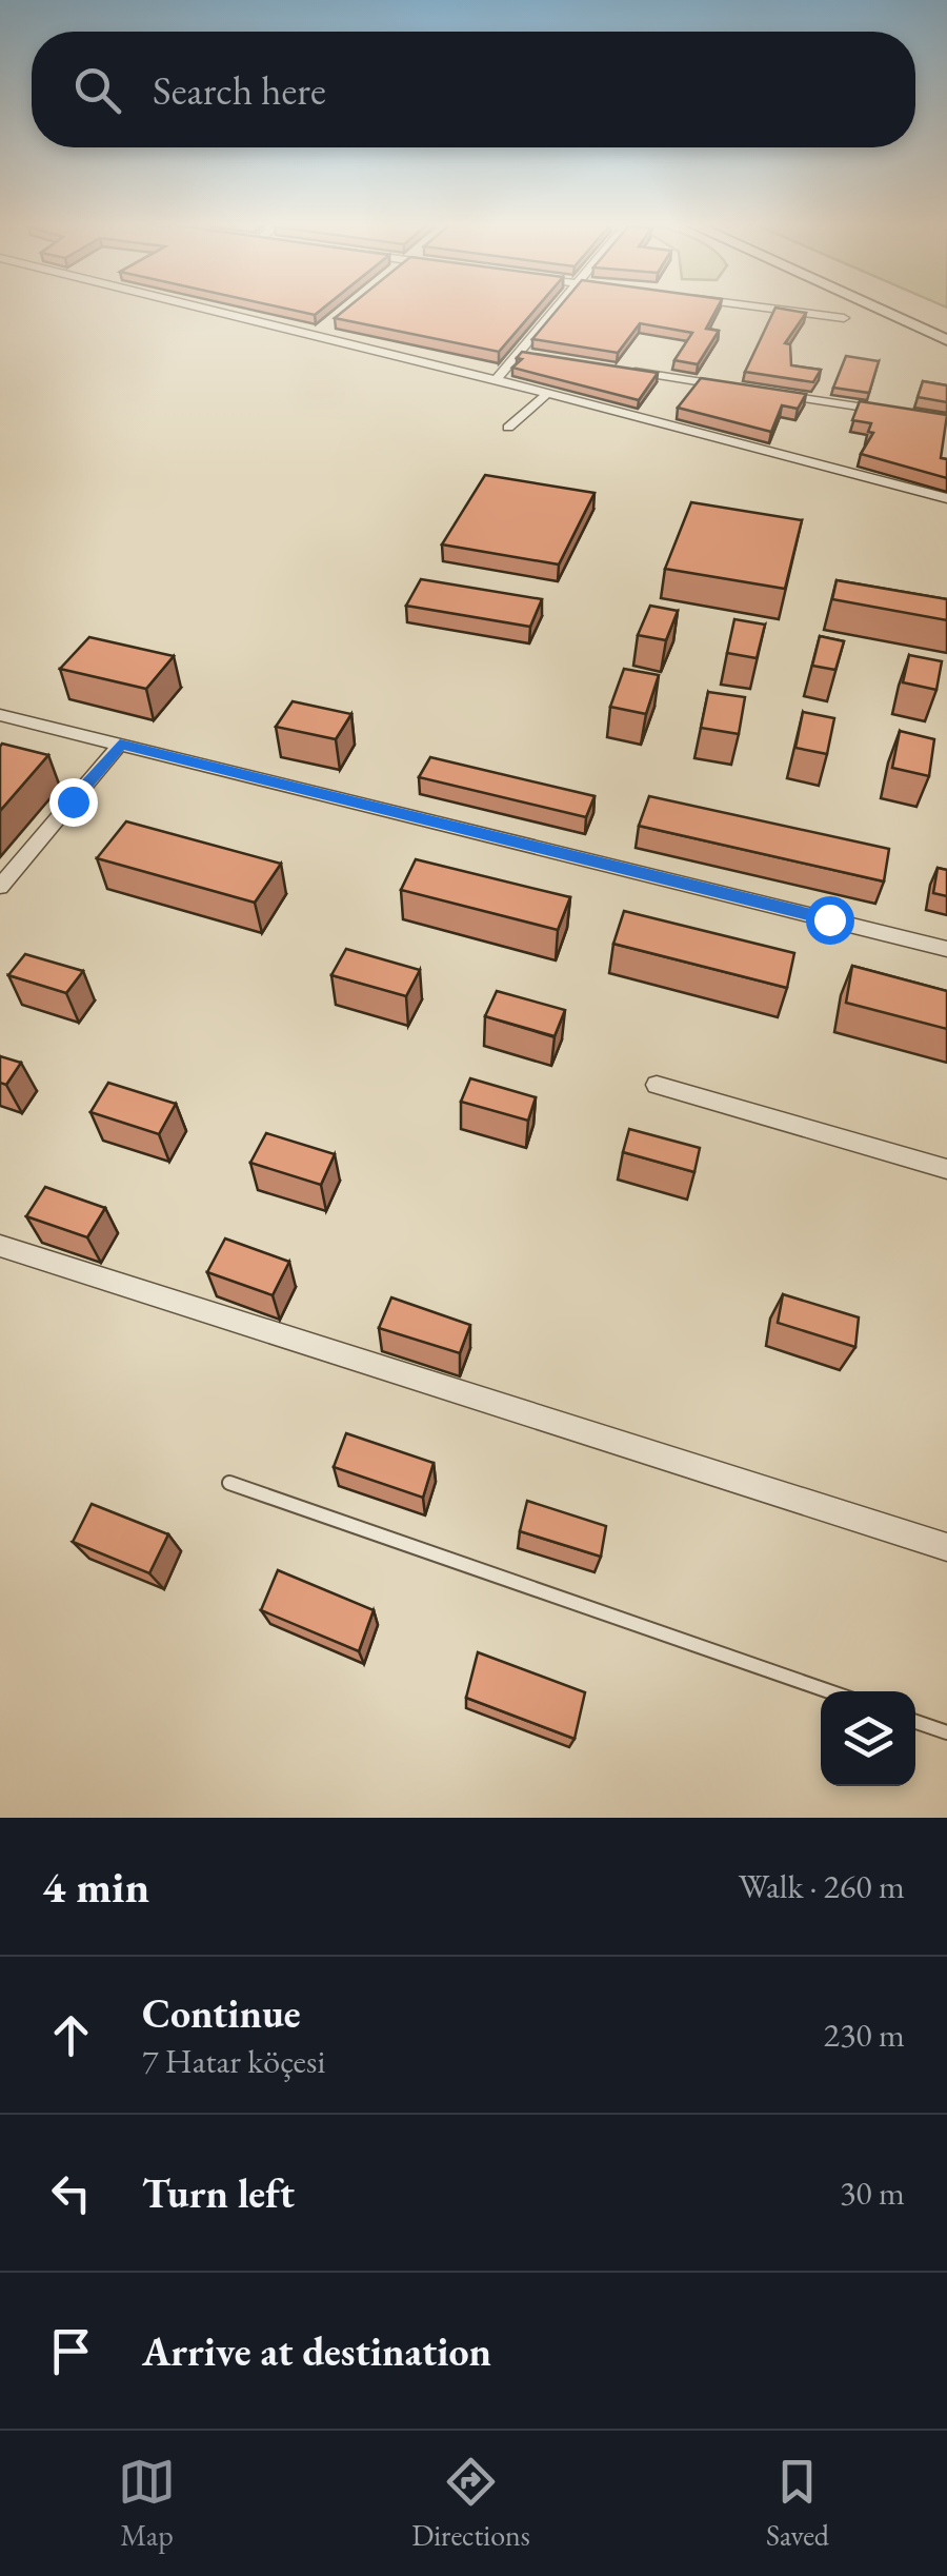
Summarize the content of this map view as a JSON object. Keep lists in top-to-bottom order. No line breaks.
{"page":{"search":"Search here","heading":["4 min","Walk · 260 m"],"list":[["Continue","7 Hatar köçesi","230 m"],["Turn left","30 m"],"Arrive at destination"],"nav":["Map","Directions","Saved"]}}
